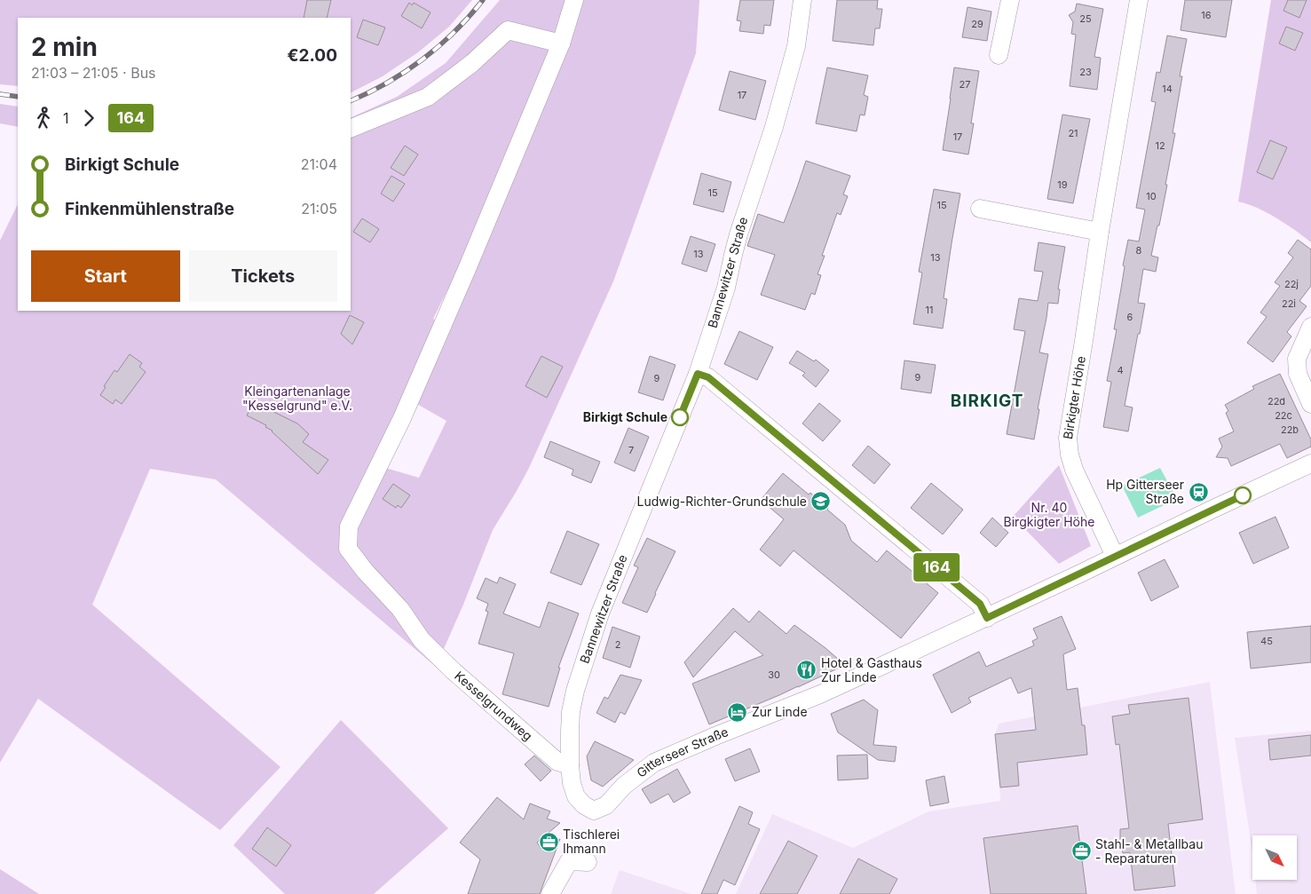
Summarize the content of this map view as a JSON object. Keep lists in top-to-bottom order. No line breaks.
{"streets":{"street":["Bannewitzer Straße","Birkigter Höhe","Kesselgrundweg","Gitterseer Straße"]},"crossings":[["Bannewitzer Straße","Kesselgrundweg"],["Bannewitzer Straße","Gitterseer Straße"],["Birkigter Höhe","Gitterseer Straße"]],"districts":["BIRKIGT"],"parks":["Kleingartenanlage \"Kesselgrund\" e.V.","Nr. 40 Birgkigter Höhe"],"places":{"other":["Birkigt Schule"],"station":["Hp Gitterseer Straße"],"school or university":["Ludwig-Richter-Grundschule"],"restaurant":["Hotel & Gasthaus Zur Linde"],"hotel":["Zur Linde"],"office":["Tischlerei Ihmann","Stahl- & Metallbau - Reparaturen"]},"lines":["bus line 164"],"house_numbers":["16","25","29","23","27","14","17","21","17","12","19","15","10","15","8","13","13","22j","22i","11","6","4","9","9","22d","22c","22b","7","45","2","30"],"north":"bottom right","page":{"on_map":"164","heading":["2 min","21:03 – 21:05 · Bus","€2.00"],"legs":["1","164"],"list":[{"name":"Birkigt Schule","value":"21:04"},{"name":"Finkenmühlenstraße","value":"21:05"}],"buttons":["Start","Tickets"]}}
